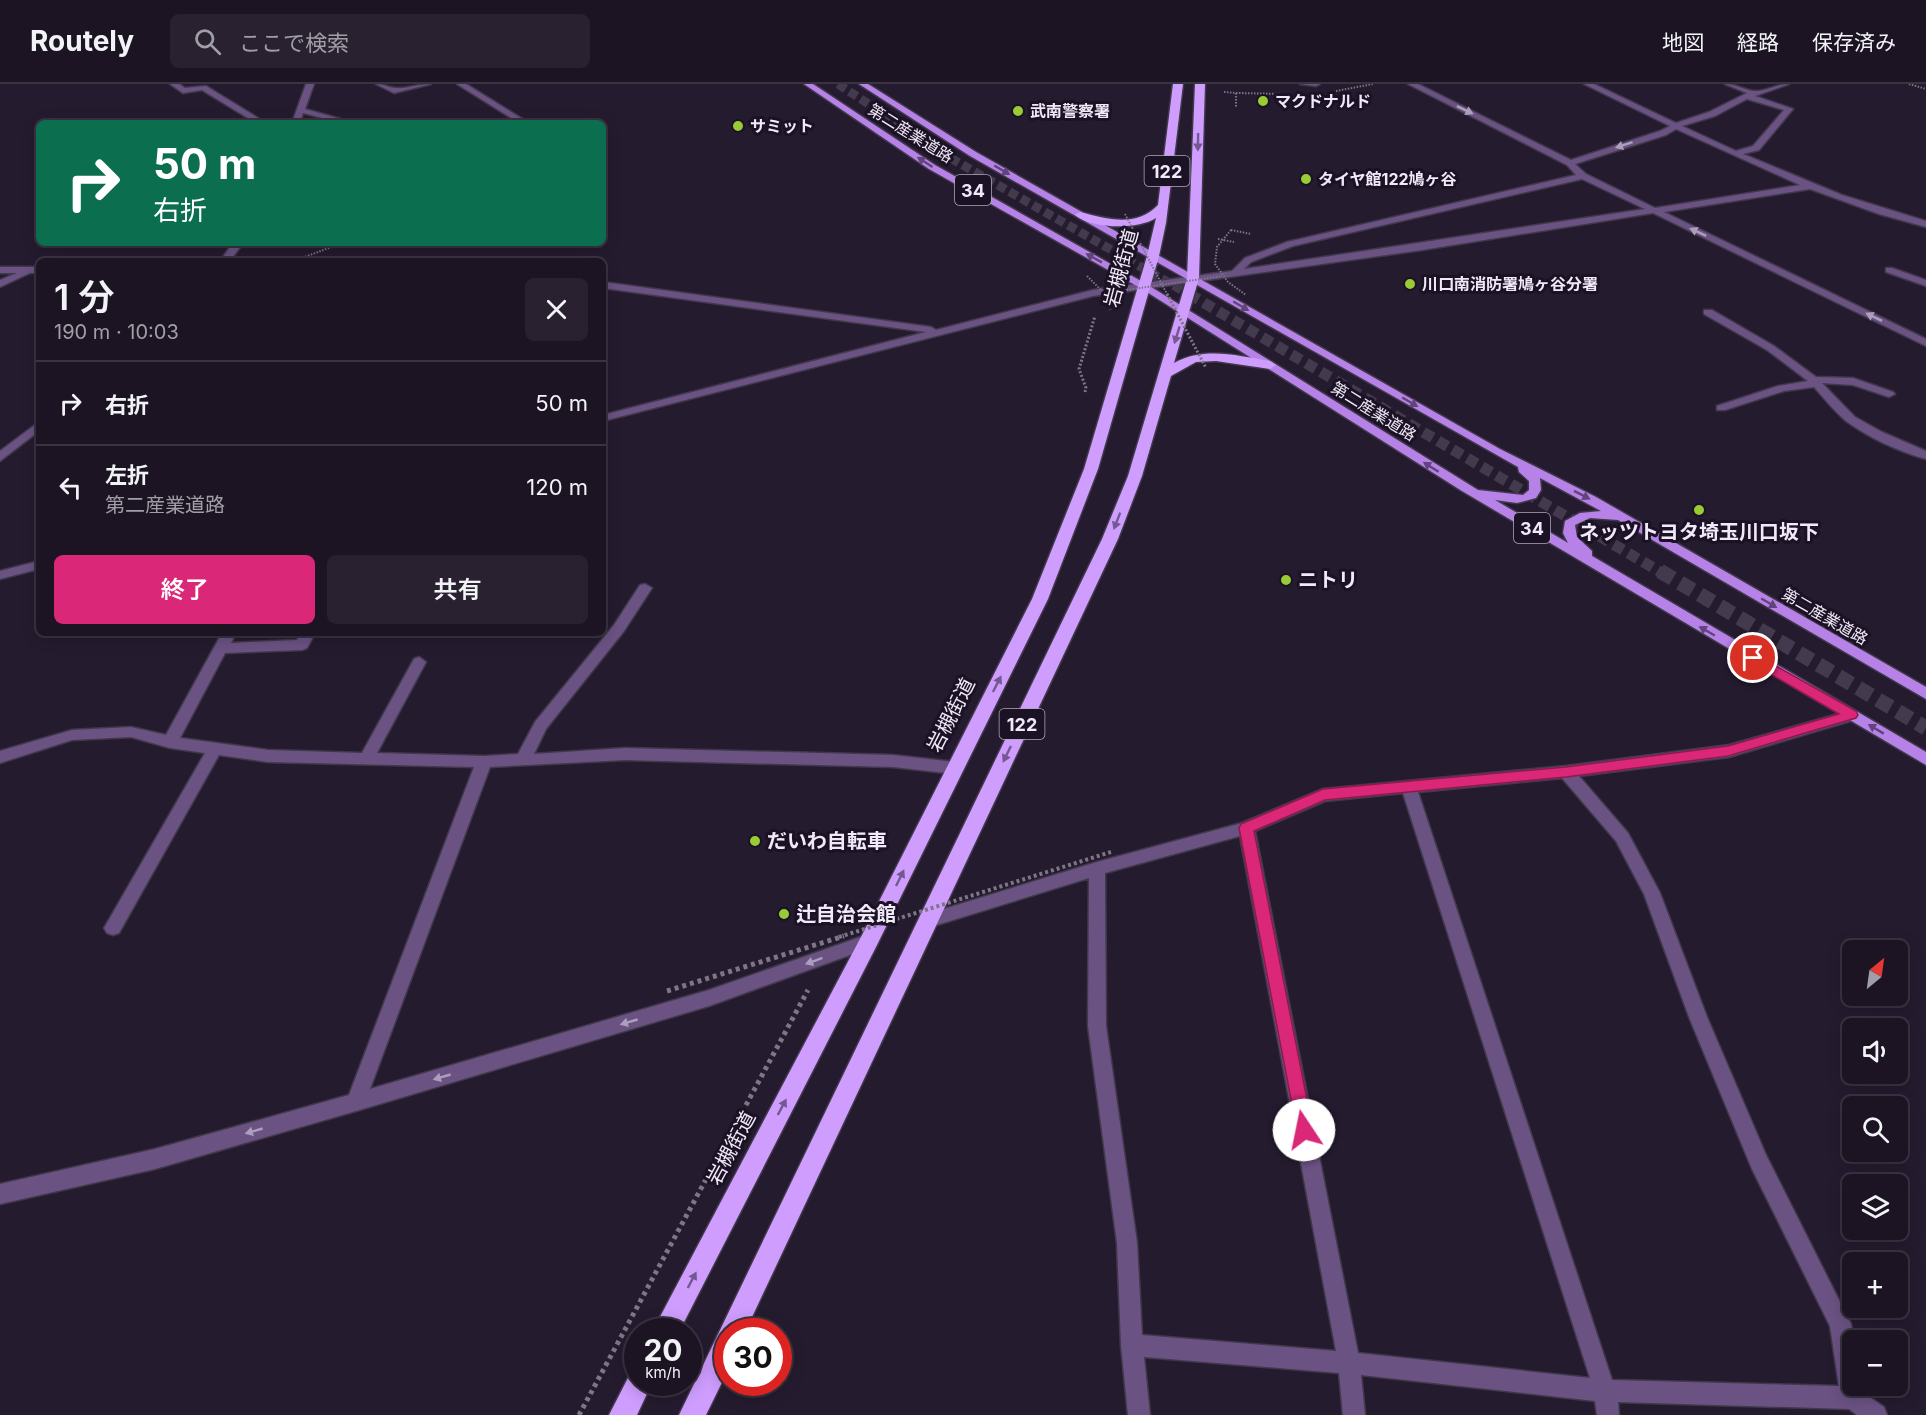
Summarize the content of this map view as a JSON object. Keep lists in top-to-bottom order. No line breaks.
{"streets":{"highway":["122","岩槻街道"],"main road":["第二産業道路","34"]},"crossings":[["第二産業道路","122"],["第二産業道路","岩槻街道"]],"places":["マクドナルド","武南警察署","サミット","タイヤ館122鳩ヶ谷","川口南消防署鳩ヶ谷分署","ネッツトヨタ埼玉川口坂下","ニトリ","だいわ自転車","辻自治会館"],"north":"top right","page":{"header":"Routely","search":"ここで検索","nav":["地図","経路","保存済み"],"turn":["50 m","右折"],"heading":["1 分","190 m · 10:03"],"list":[{"name":"右折","value":"50 m"},{"name":"左折","note":"第二産業道路","value":"120 m"}],"buttons":["終了","共有"],"map_buttons":["+","−"],"speed":"20 km/h","limit":"30"}}
